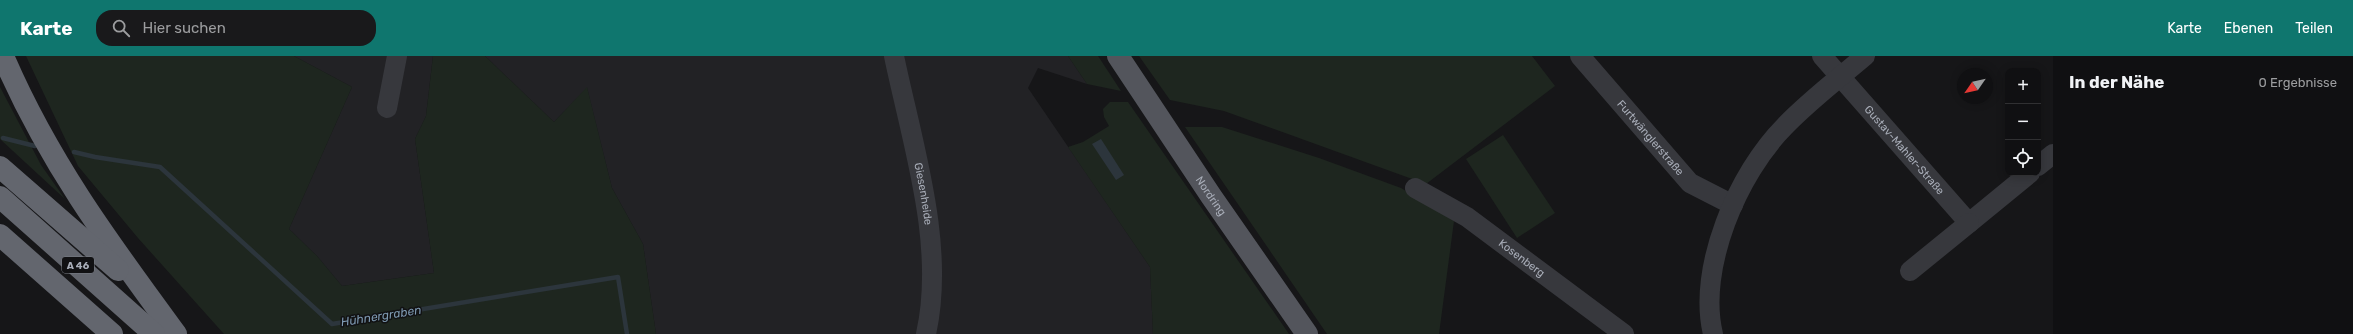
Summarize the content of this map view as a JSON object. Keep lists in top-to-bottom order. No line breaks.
{"streets":{"highway":["A 46"],"main road":["Nordring"],"street":["Furtwänglerstraße","Gustav-Mahler-Straße","Giesenheide","Kosenberg"]},"water":["Hühnergraben"],"north":"bottom left","page":{"header":"Karte","search":"Hier suchen","nav":["Karte","Ebenen","Teilen"],"heading":["In der Nähe","0 Ergebnisse"],"map_buttons":["+","−"]}}
